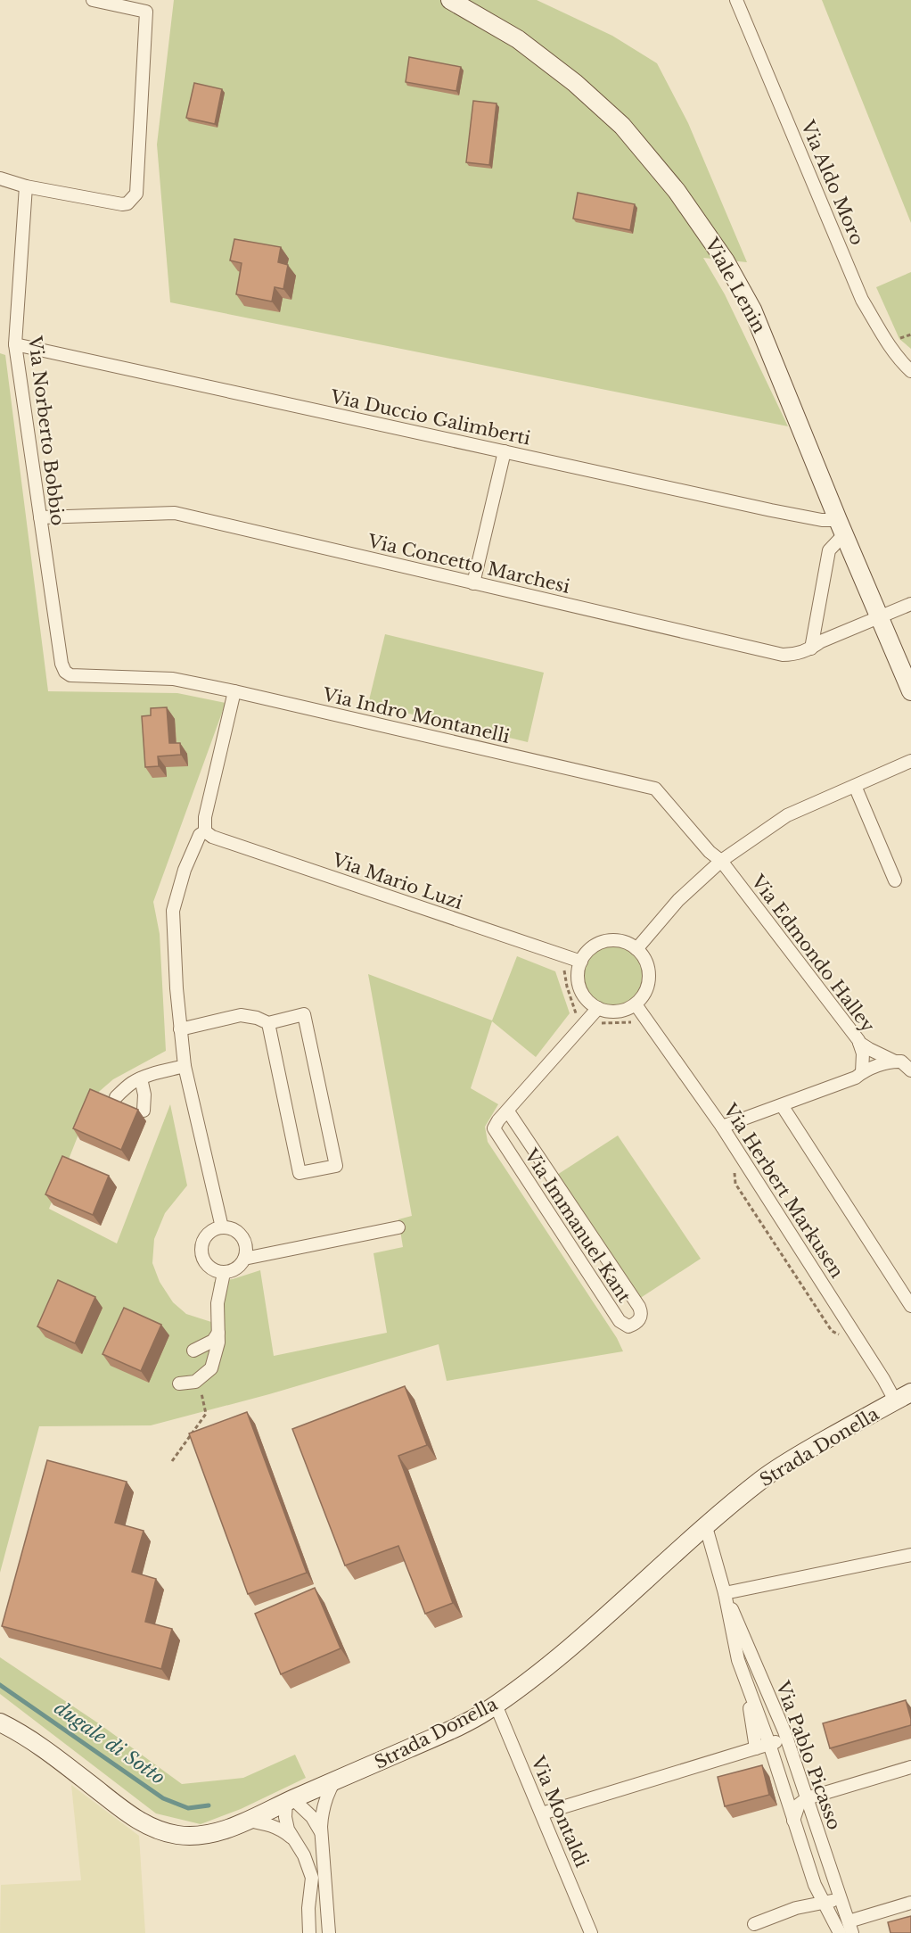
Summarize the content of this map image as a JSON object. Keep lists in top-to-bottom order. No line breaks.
{"streets":{"street":["Via Aldo Moro","Viale Lenin","Via Duccio Galimberti","Via Norberto Bobbio","Via Concetto Marchesi","Via Indro Montanelli","Via Mario Luzi","Via Edmondo Halley","Via Herbert Markusen","Via Immanuel Kant","Strada Donella","Via Pablo Picasso","Via Montaldi"]},"crossings":[["Viale Lenin","Via Duccio Galimberti"],["Viale Lenin","Via Concetto Marchesi"],["Via Duccio Galimberti","Via Norberto Bobbio"],["Via Norberto Bobbio","Via Concetto Marchesi"],["Via Norberto Bobbio","Via Indro Montanelli"],["Via Indro Montanelli","Via Edmondo Halley"],["Via Mario Luzi","Via Herbert Markusen"],["Via Mario Luzi","Via Immanuel Kant"],["Via Herbert Markusen","Via Immanuel Kant"],["Via Herbert Markusen","Strada Donella"],["Strada Donella","Via Pablo Picasso"],["Strada Donella","Via Montaldi"]],"water":["dugale di Sotto"]}
